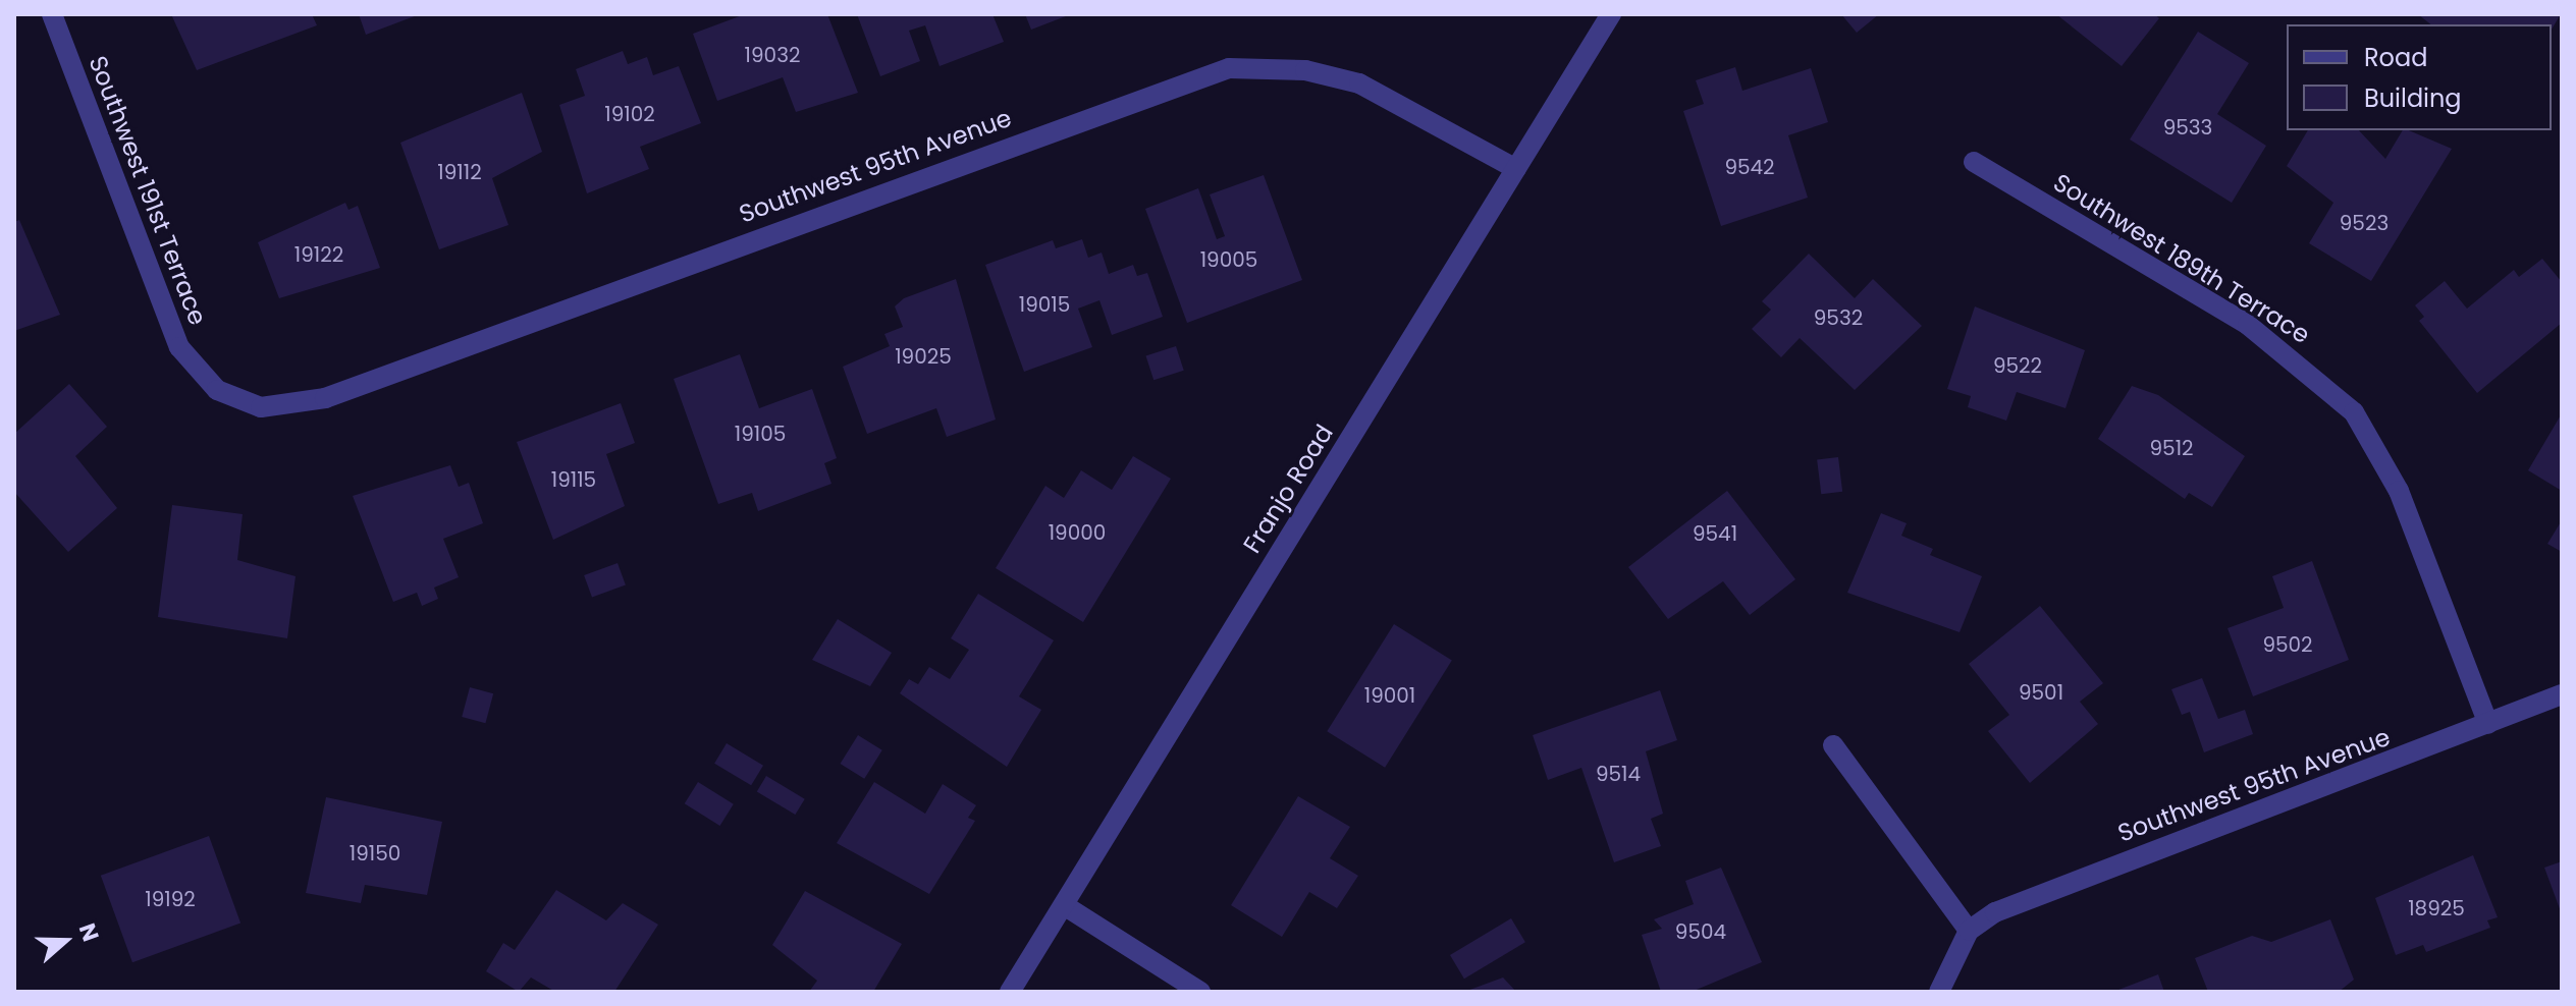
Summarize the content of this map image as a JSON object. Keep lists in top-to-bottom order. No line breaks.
{"streets":{"street":["Southwest 95th Avenue","Southwest 191st Terrace","Southwest 189th Terrace","Franjo Road"]},"crossings":[["Southwest 95th Avenue","Southwest 191st Terrace"],["Southwest 95th Avenue","Southwest 189th Terrace"],["Southwest 95th Avenue","Franjo Road"]],"house_numbers":["19032","19102","9533","9542","19112","9523","19122","19005","19015","9532","19025","9522","19105","9512","19115","19000","9541","9502","9501","19001","9514","19150","19192","18925","9504"],"legend":["Road","Building"],"north":"right"}
